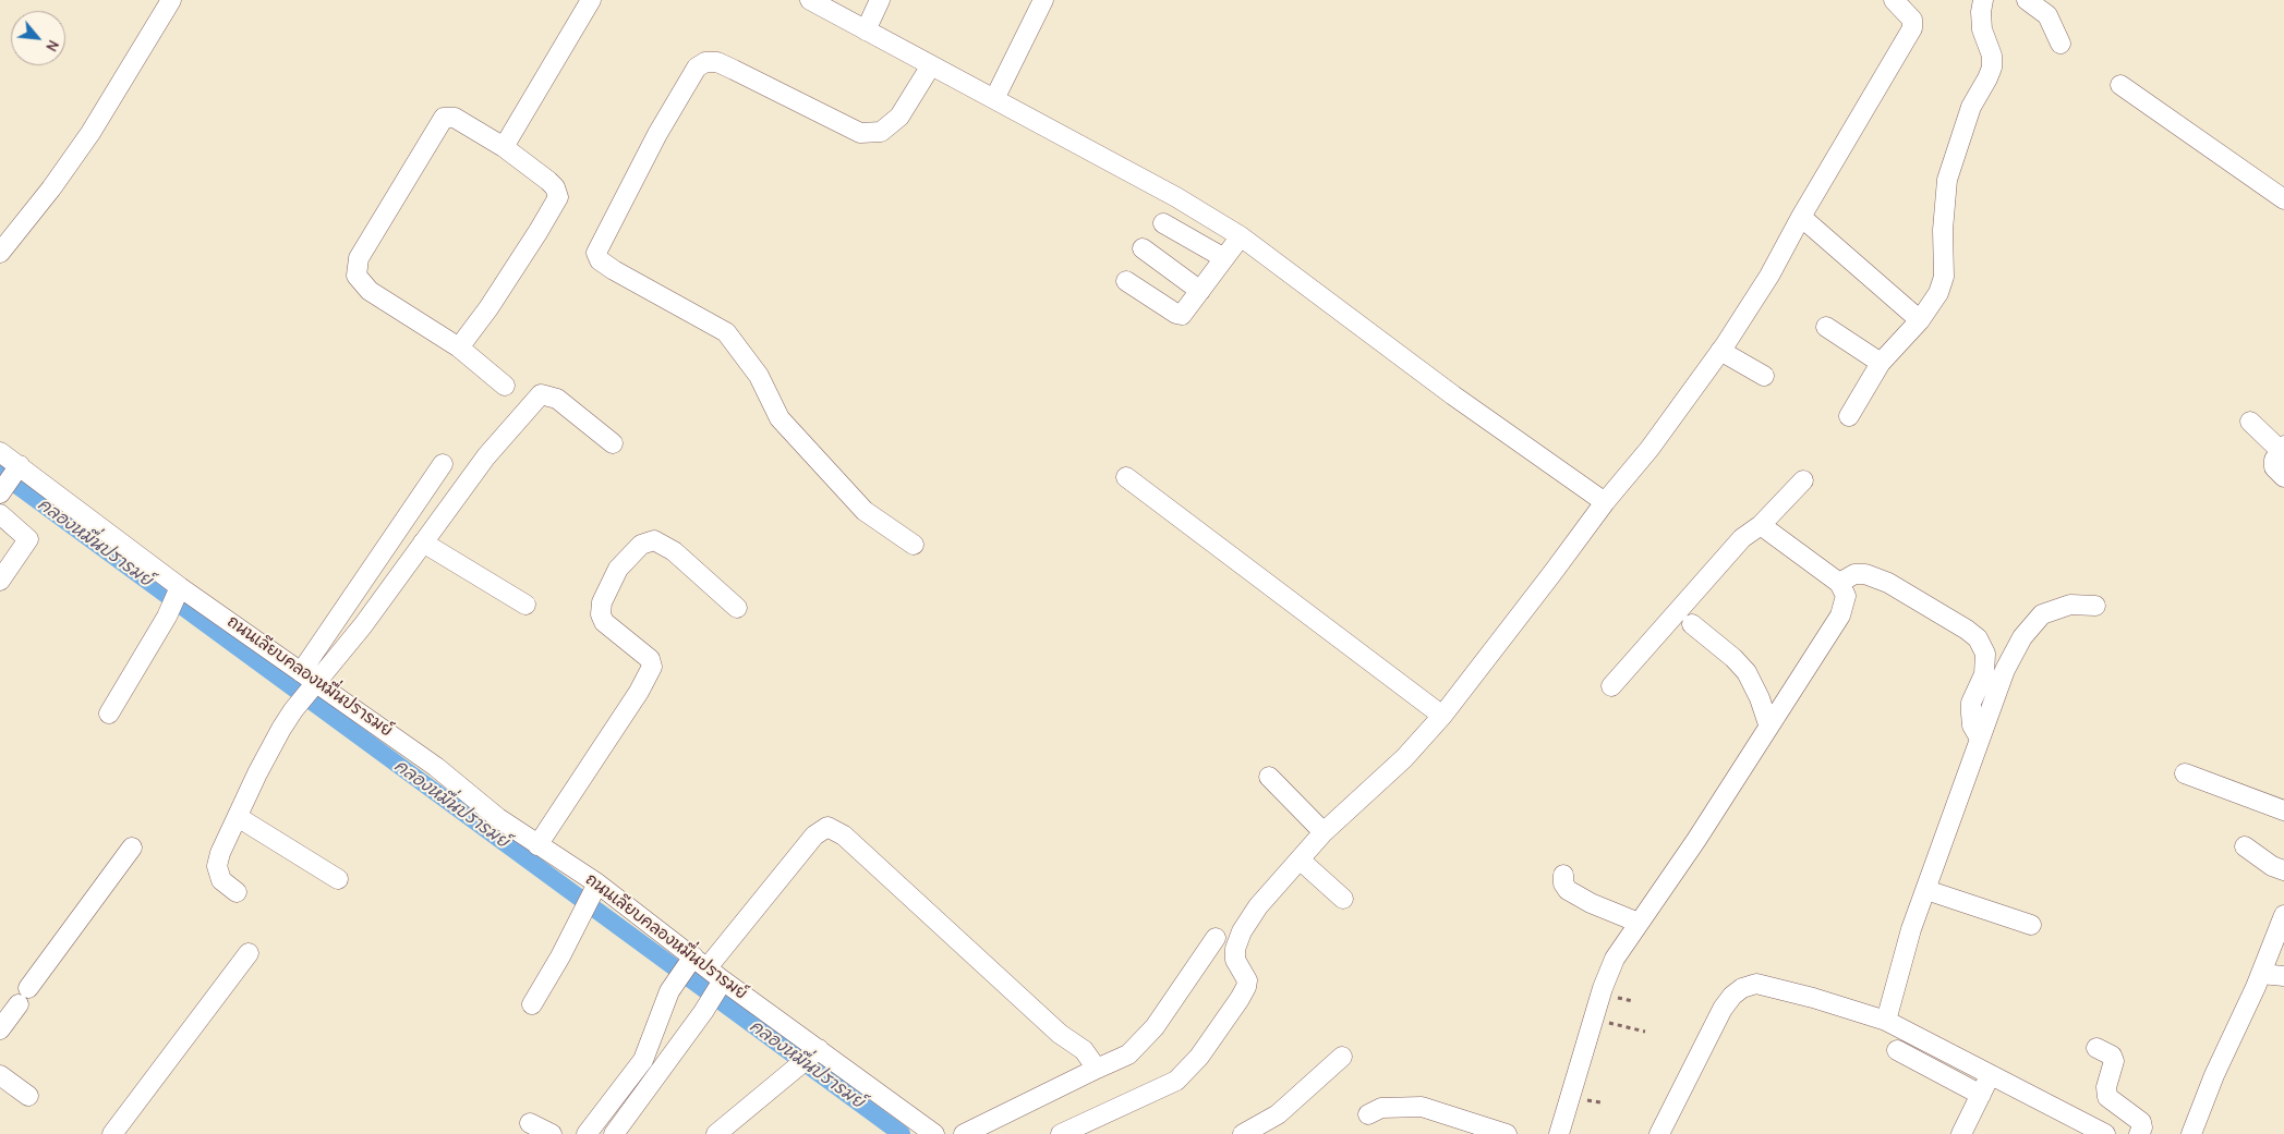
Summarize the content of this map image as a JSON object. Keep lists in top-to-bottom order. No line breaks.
{"streets":{"street":["ถนนเลียบคลองหมื่นปรารมย์"]},"water":["คลองหมื่นปรารมย์"],"north":"bottom right"}
